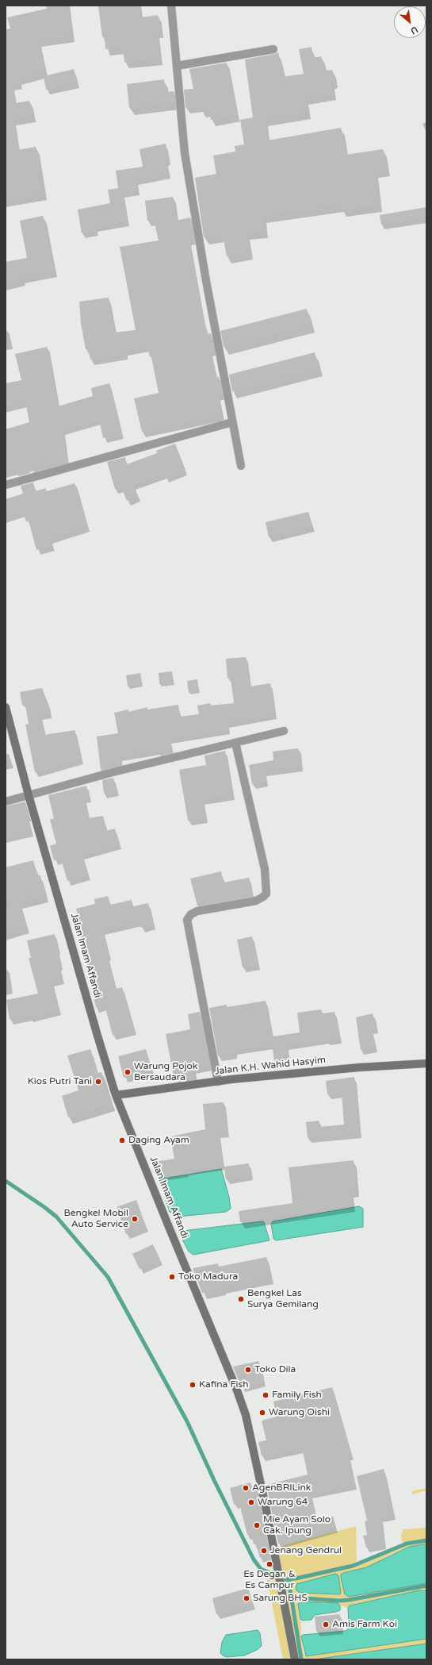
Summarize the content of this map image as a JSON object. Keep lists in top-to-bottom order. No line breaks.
{"streets":{"street":["Jalan Imam Affandi","Jalan K.H. Wahid Hasyim"]},"crossings":[["Jalan Imam Affandi","Jalan K.H. Wahid Hasyim"]],"places":["Warung Pojok Bersaudara","Kios Putri Tani","Daging Ayam","Bengkel Mobil Auto Service","Toko Madura","Bengkel Las Surya Gemilang","Toko Dila","Kafina Fish","Family Fish","Warung Oishi","AgenBRILink","Warung 64","Mie Ayam Solo Cak. Ipung","Jenang Gendrul","Es Degan & Es Campur","Sarung BHS","Amis Farm Koi"],"north":"bottom right"}
